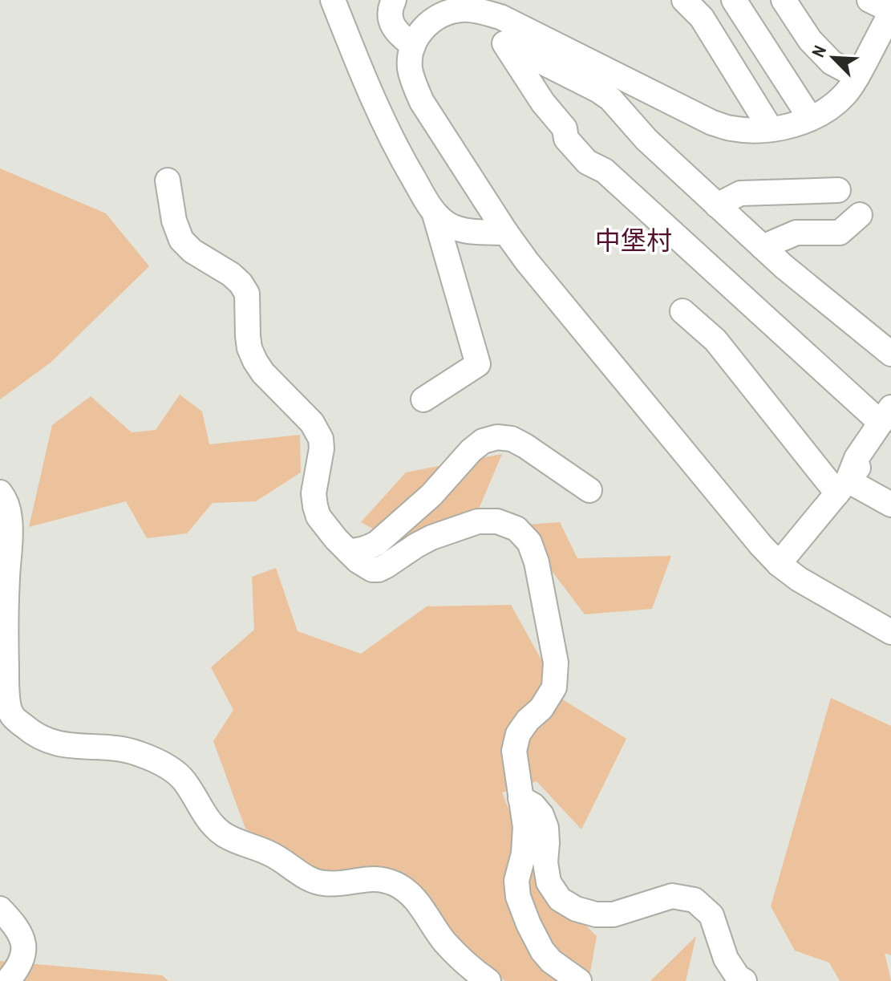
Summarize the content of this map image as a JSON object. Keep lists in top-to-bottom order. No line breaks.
{"districts":["中堡村"],"north":"top left"}
